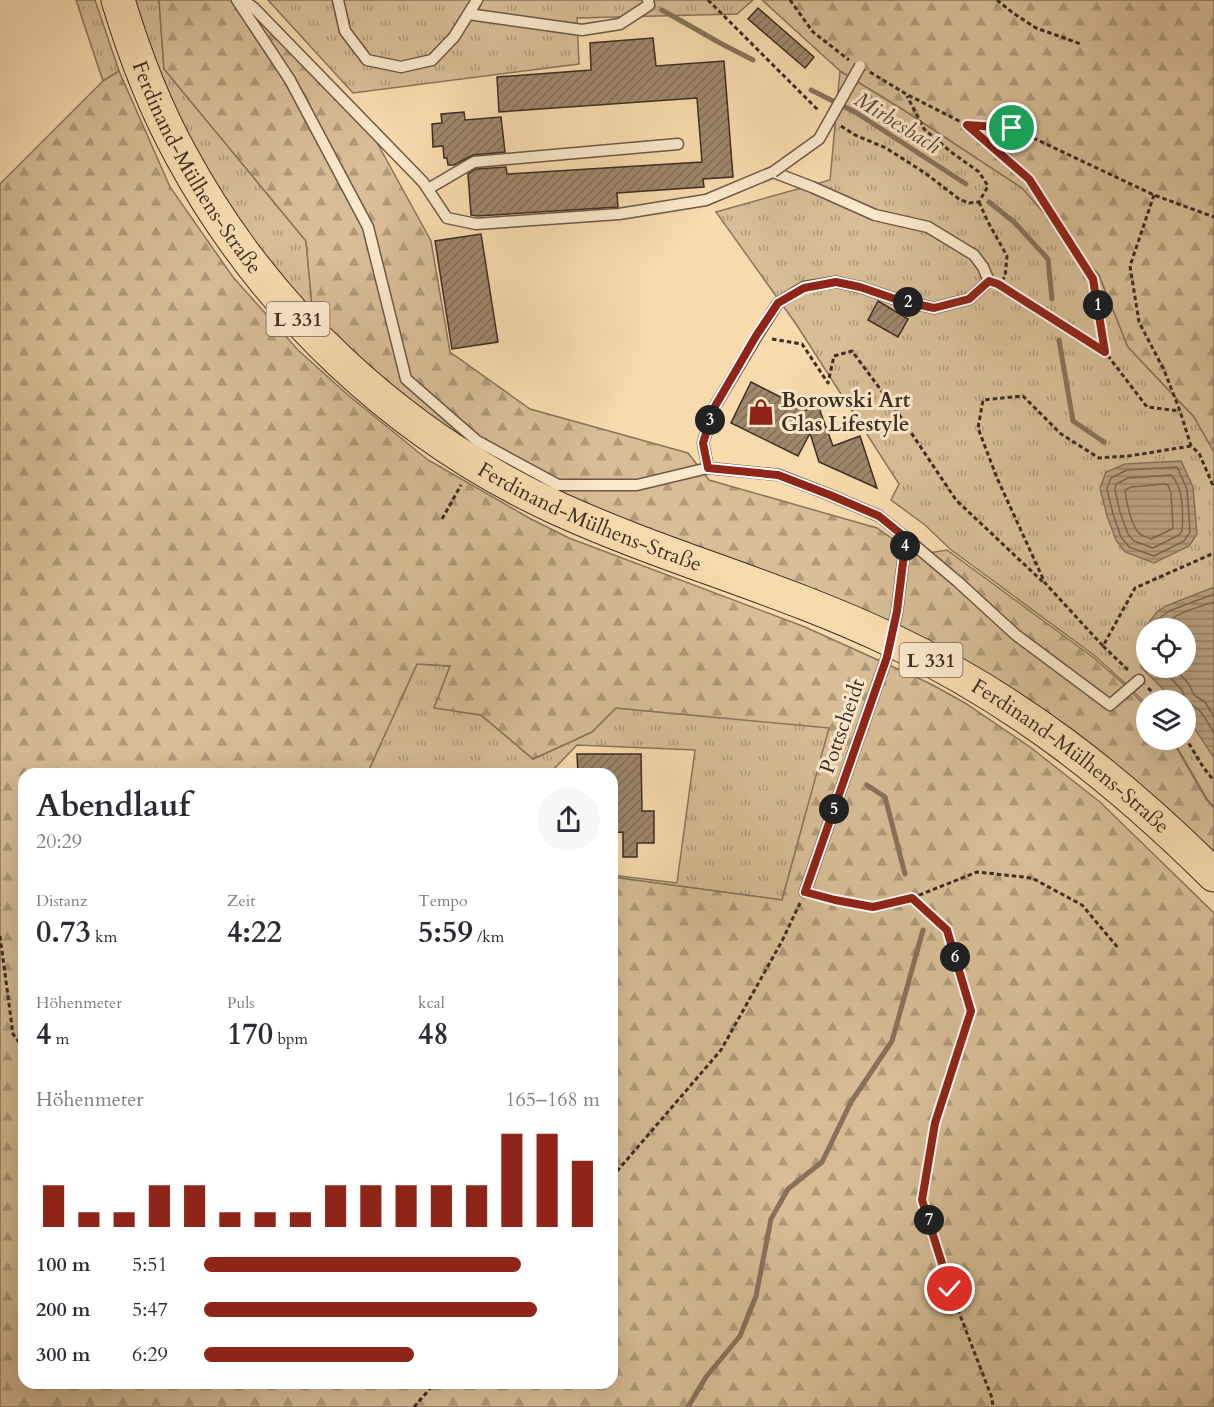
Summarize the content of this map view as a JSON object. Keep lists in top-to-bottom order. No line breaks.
{"streets":{"main road":["Ferdinand-Mülhens-Straße","L 331"],"lane":["Pottscheidt"]},"crossings":[["Ferdinand-Mülhens-Straße","Pottscheidt"]],"water":["Mirbesbach"],"places":{"shop":["Borowski Art Glas Lifestyle"]},"page":{"pins":["2","1","3","4","5","6","7"],"heading":["Abendlauf","20:29"],"stats":[["Distanz","0.73 km"],["Zeit","4:22"],["Tempo","5:59 /km"],["Höhenmeter","4 m"],["Puls","170 bpm"],["kcal","48"]],"chart":["Höhenmeter","165–168 m"],"list":[{"name":"100 m","note":"5:51"},{"name":"200 m","note":"5:47"},{"name":"300 m","note":"6:29"}]}}
